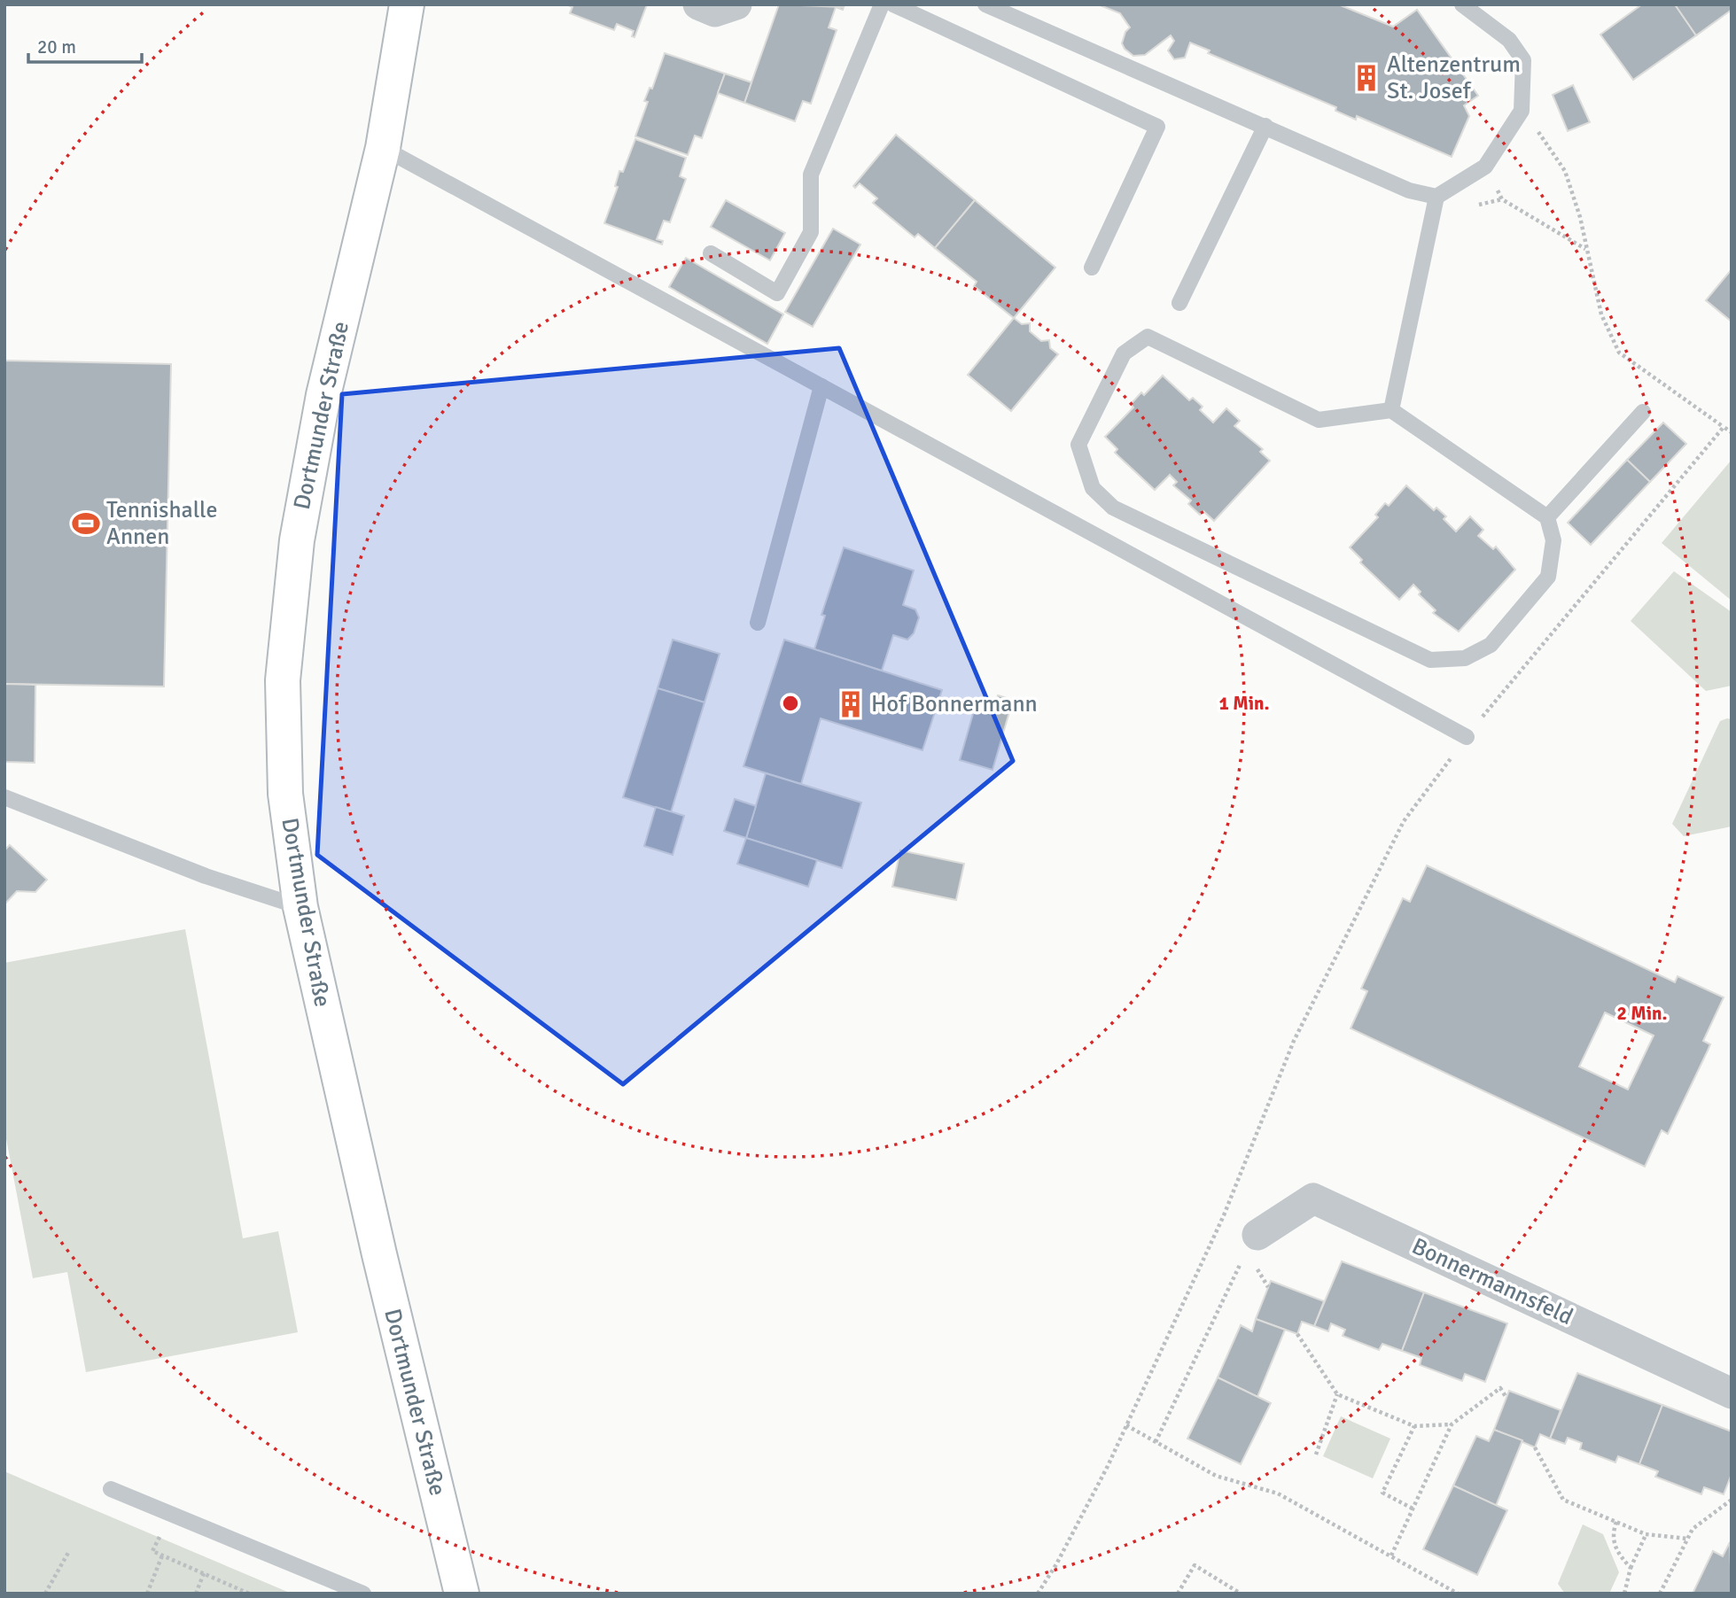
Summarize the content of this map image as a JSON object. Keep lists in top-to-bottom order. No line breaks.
{"streets":{"main road":["Dortmunder Straße"],"street":["Bonnermannsfeld"]},"places":{"building":["Altenzentrum St. Josef","Hof Bonnermann"],"sports":["Tennishalle Annen"]},"scale_bar":"20 m","rings":["1 Min.","2 Min."]}
